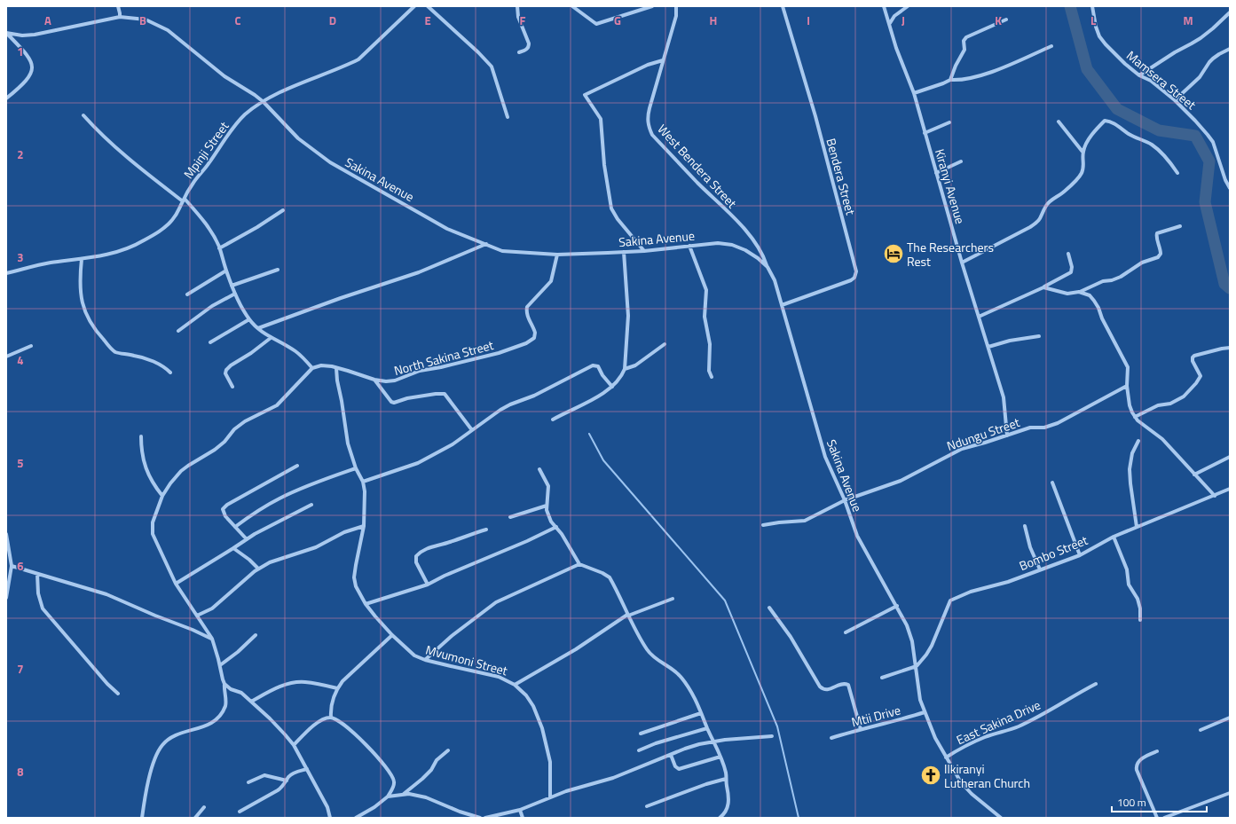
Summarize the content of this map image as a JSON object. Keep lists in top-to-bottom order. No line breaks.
{"streets":{"street":["Mamsera Street","Mpinji Street","West Bendera Street","Bendera Street","Sakina Avenue","Kiranyi Avenue","North Sakina Street","Ndungu Street","Bombo Street","Mvumoni Street","Mtii Drive","East Sakina Drive"]},"crossings":[["Mpinji Street","Sakina Avenue"],["West Bendera Street","Sakina Avenue"],["Bendera Street","Sakina Avenue"],["Sakina Avenue","North Sakina Street"],["Sakina Avenue","Ndungu Street"],["Sakina Avenue","Bombo Street"],["Sakina Avenue","Mtii Drive"],["Sakina Avenue","East Sakina Drive"],["Kiranyi Avenue","Ndungu Street"],["North Sakina Street","Mvumoni Street"]],"places":{"hotel":["The Researchers Rest"],"church":["Ilkiranyi Lutheran Church"]},"scale_bar":"100 m","grid":{"columns":["A","B","C","D","E","F","G","H","I","J","K","L","M"],"rows":["1","2","3","4","5","6","7","8"]}}
